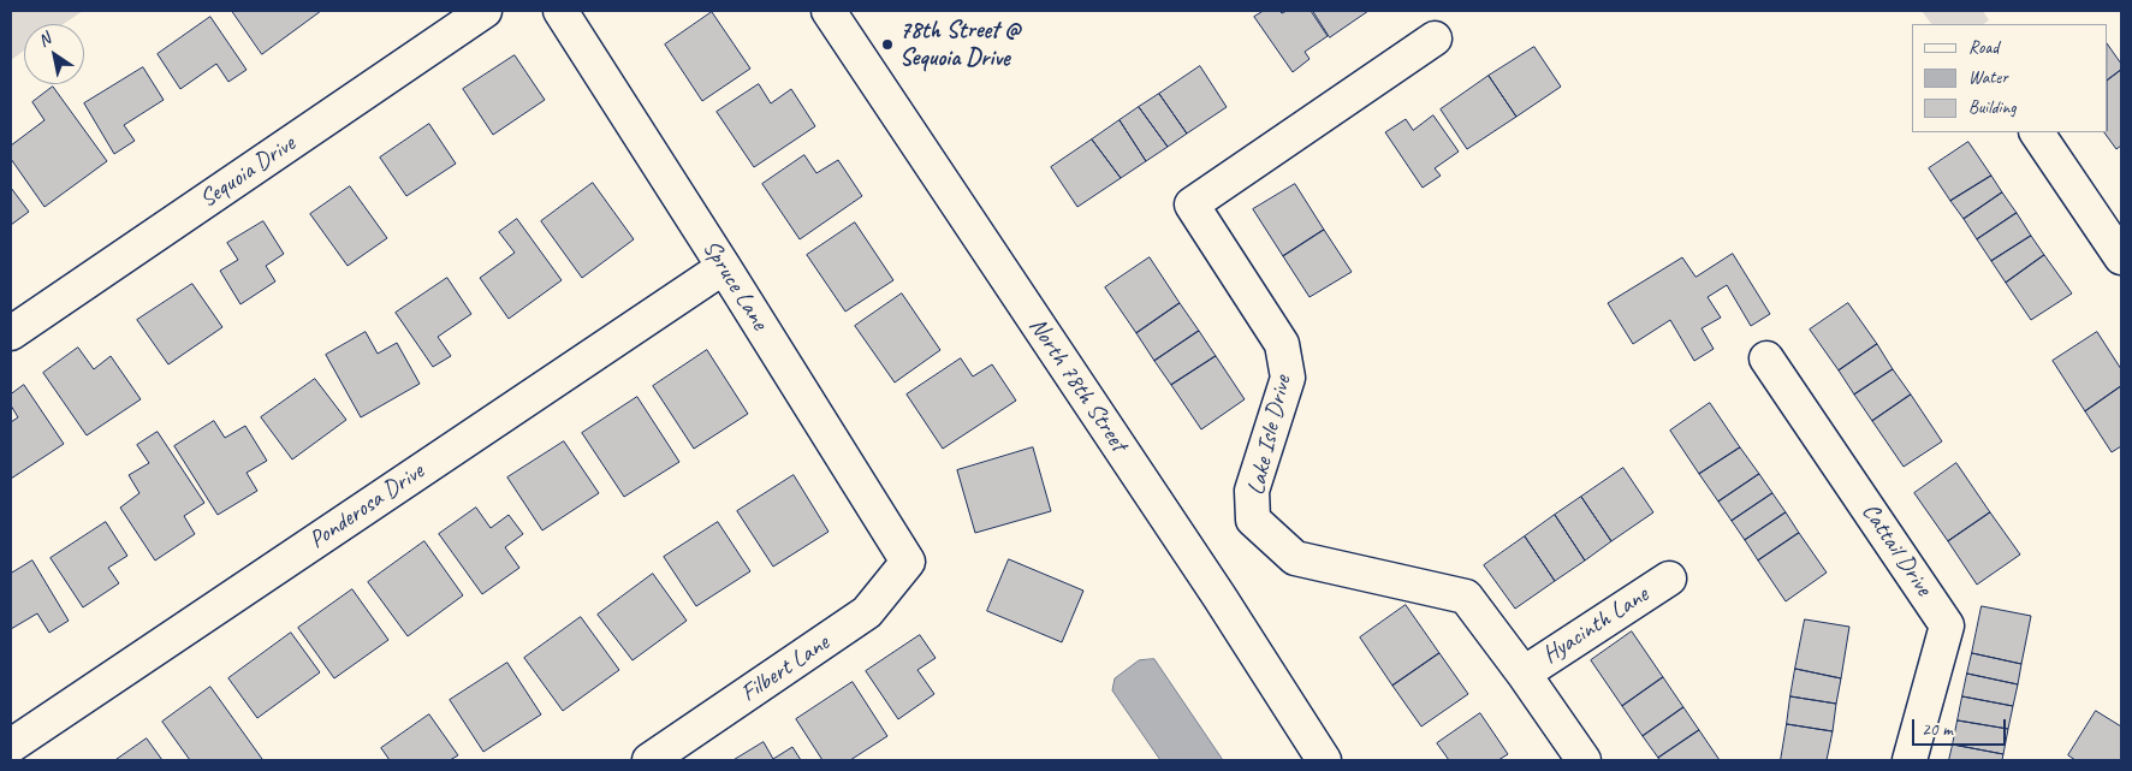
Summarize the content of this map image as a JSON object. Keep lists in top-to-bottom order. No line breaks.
{"streets":{"street":["Sequoia Drive","Spruce Lane","North 78th Street","Lake Isle Drive","Ponderosa Drive","Cattail Drive","Hyacinth Lane","Filbert Lane"]},"crossings":[["Spruce Lane","Ponderosa Drive"],["Spruce Lane","Filbert Lane"],["Lake Isle Drive","Hyacinth Lane"]],"places":["78th Street @ Sequoia Drive"],"legend":["Road","Water","Building"],"scale_bar":"20 m","north":"top left"}
